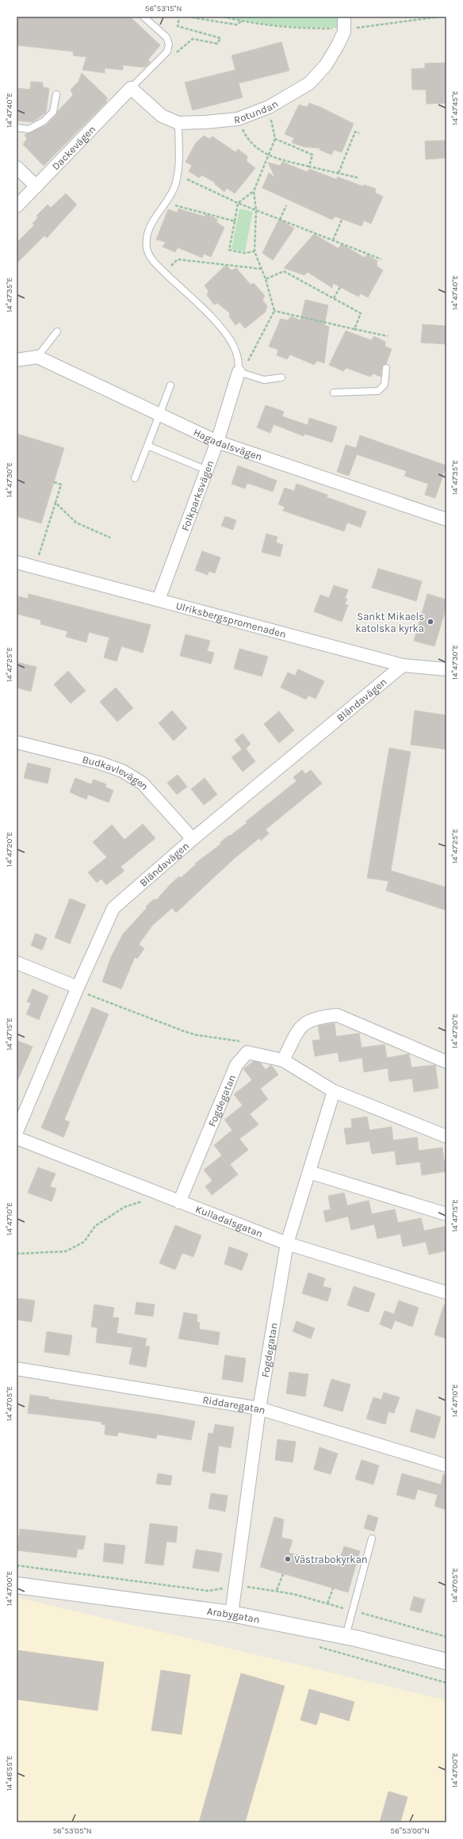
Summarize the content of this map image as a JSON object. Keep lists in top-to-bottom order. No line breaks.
{"streets":{"street":["Rotundan","Dackevägen","Hagadalsvägen","Folkparksvägen","Ulriksbergspromenaden","Bländavägen","Budkavlevägen","Fogdegatan","Kulladalsgatan","Riddaregatan","Arabygatan"]},"crossings":[["Rotundan","Dackevägen"],["Hagadalsvägen","Folkparksvägen"],["Folkparksvägen","Ulriksbergspromenaden"],["Ulriksbergspromenaden","Bländavägen"],["Bländavägen","Budkavlevägen"],["Fogdegatan","Kulladalsgatan"],["Fogdegatan","Riddaregatan"],["Fogdegatan","Arabygatan"]],"places":["Sankt Mikaels katolska kyrka","Västrabokyrkan"],"coordinates":["56°53'15\"N","14°47'45\"E","14°47'40\"E","14°47'35\"E","14°47'30\"E","14°47'25\"E","14°47'20\"E","14°47'15\"E","14°47'10\"E","14°47'05\"E","14°47'00\"E","14°46'55\"E","56°53'05\"N","56°53'00\"N"]}
